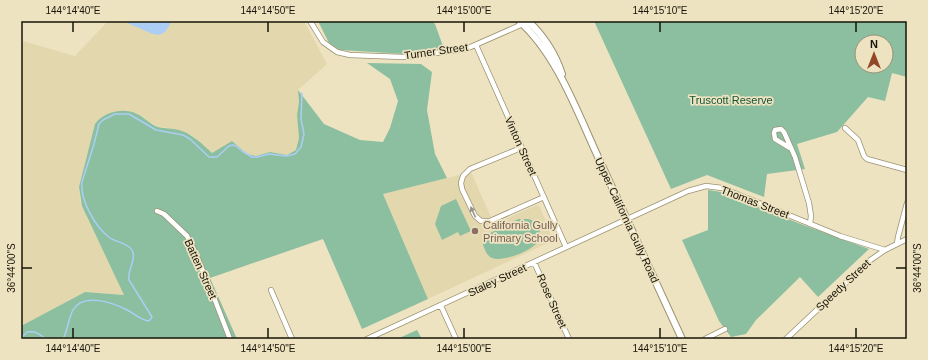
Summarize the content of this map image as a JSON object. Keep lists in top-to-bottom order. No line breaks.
{"streets":{"street":["Turner Street","Vinton Street","Thomas Street","Upper California Gully Road","Batten Street","Staley Street","Speedy Street","Rose Street"]},"crossings":[["Turner Street","Vinton Street"],["Turner Street","Upper California Gully Road"],["Vinton Street","Staley Street"],["Thomas Street","Upper California Gully Road"],["Thomas Street","Staley Street"],["Thomas Street","Speedy Street"],["Upper California Gully Road","Staley Street"],["Staley Street","Rose Street"]],"parks":["Truscott Reserve"],"places":["California Gully Primary School"],"north":"top","coordinates":["144°14'40\"E","144°14'50\"E","144°15'00\"E","144°15'10\"E","144°15'20\"E","36°44'00\"S"]}
